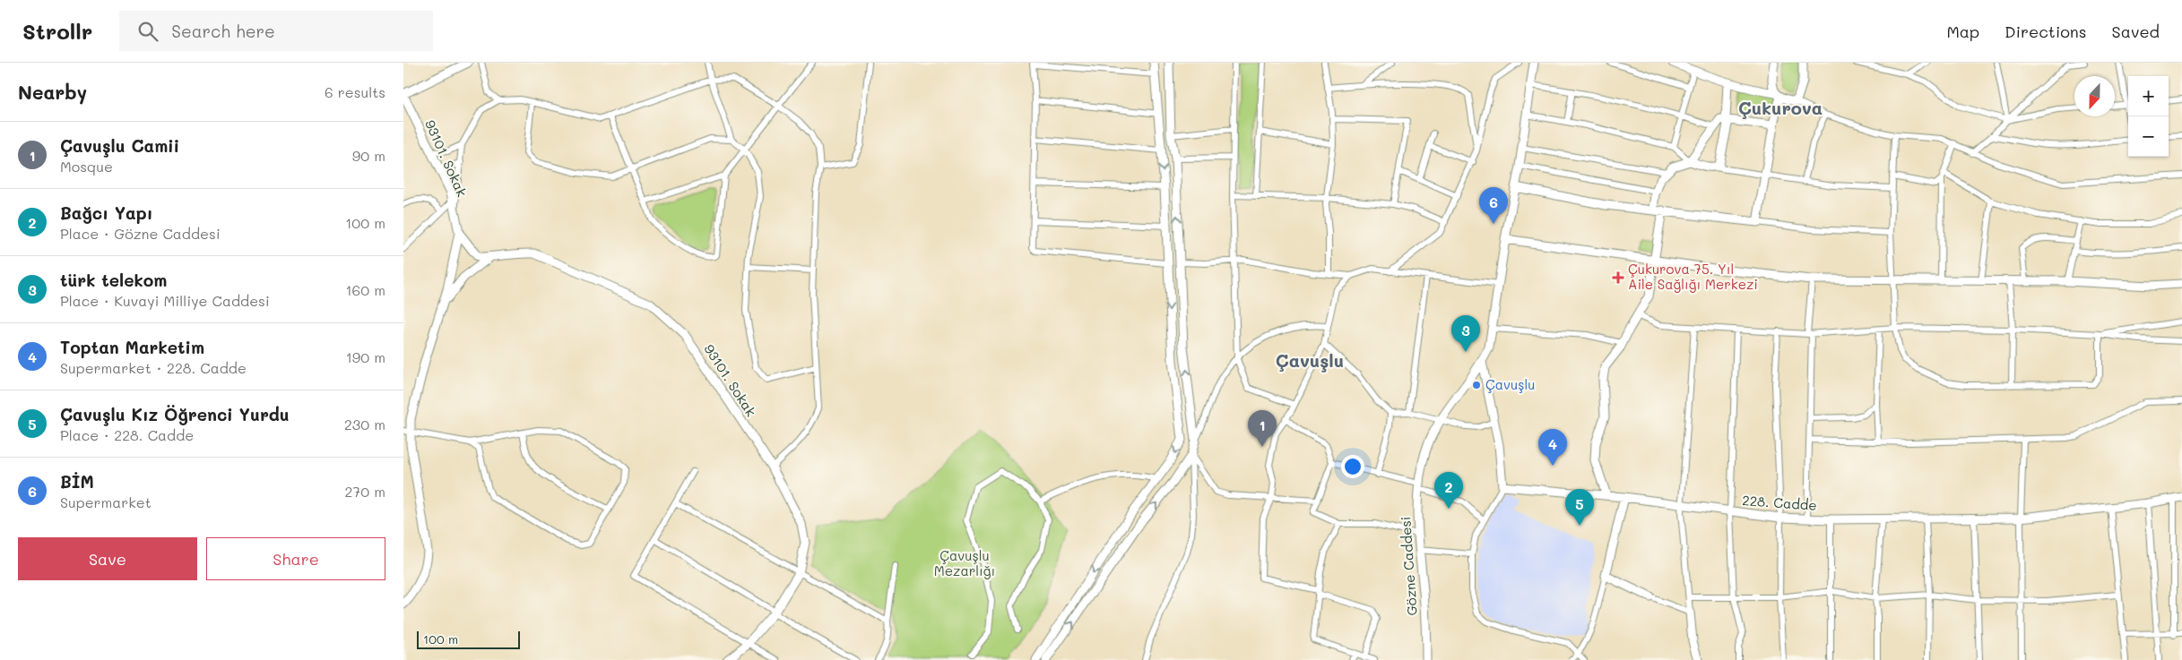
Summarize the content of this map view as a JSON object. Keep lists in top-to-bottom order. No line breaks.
{"streets":{"street":["93101. Sokak","228. Cadde","Gözne Caddesi"]},"districts":["Çukurova","Çavuşlu"],"parks":["Çavuşlu Mezarlığı"],"places":{"health":["Çukurova 75. Yıl Aile Sağlığı Merkezi"],"other":["Çavuşlu"]},"scale_bar":"100 m","north":"bottom","page":{"header":"Strollr","search":"Search here","nav":["Map","Directions","Saved"],"heading":["Nearby","6 results"],"map_buttons":["+","−"],"list":[{"mark":"1","name":"Çavuşlu Camii","note":"Mosque","value":"90 m"},{"mark":"2","name":"Bağcı Yapı","note":"Place · Gözne Caddesi","value":"100 m"},{"mark":"3","name":"türk telekom","note":"Place · Kuvayi Milliye Caddesi","value":"160 m"},{"mark":"4","name":"Toptan Marketim","note":"Supermarket · 228. Cadde","value":"190 m"},{"mark":"5","name":"Çavuşlu Kız Öğrenci Yurdu","note":"Place · 228. Cadde","value":"230 m"},{"mark":"6","name":"BİM","note":"Supermarket","value":"270 m"}],"pins":["6","3","1","4","2","5"],"buttons":["Save","Share"],"scale":"100 m"}}
